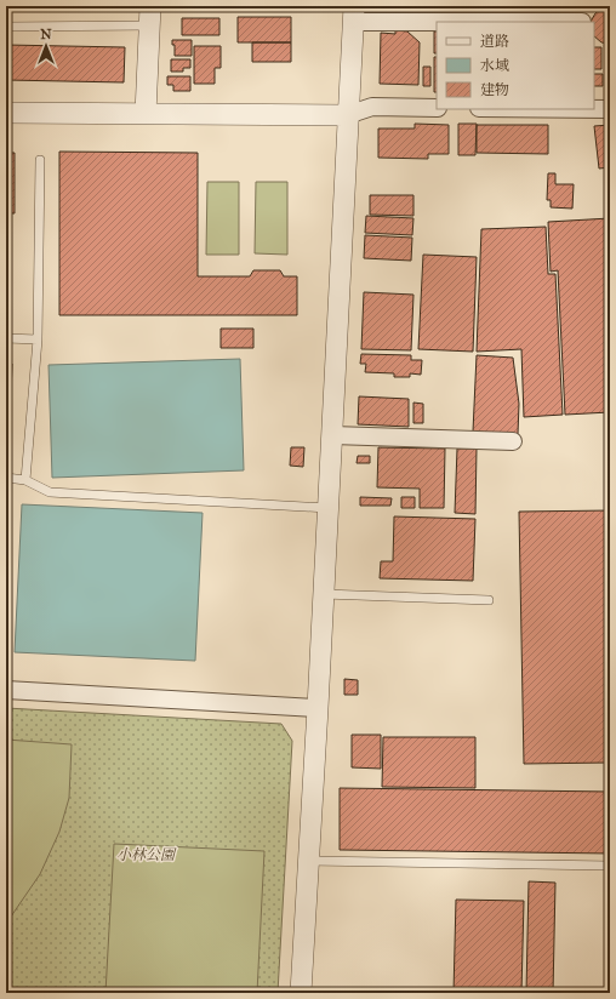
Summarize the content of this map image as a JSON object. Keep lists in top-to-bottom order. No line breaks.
{"parks":["小林公園"],"legend":["道路","水域","建物"],"north":"top"}
